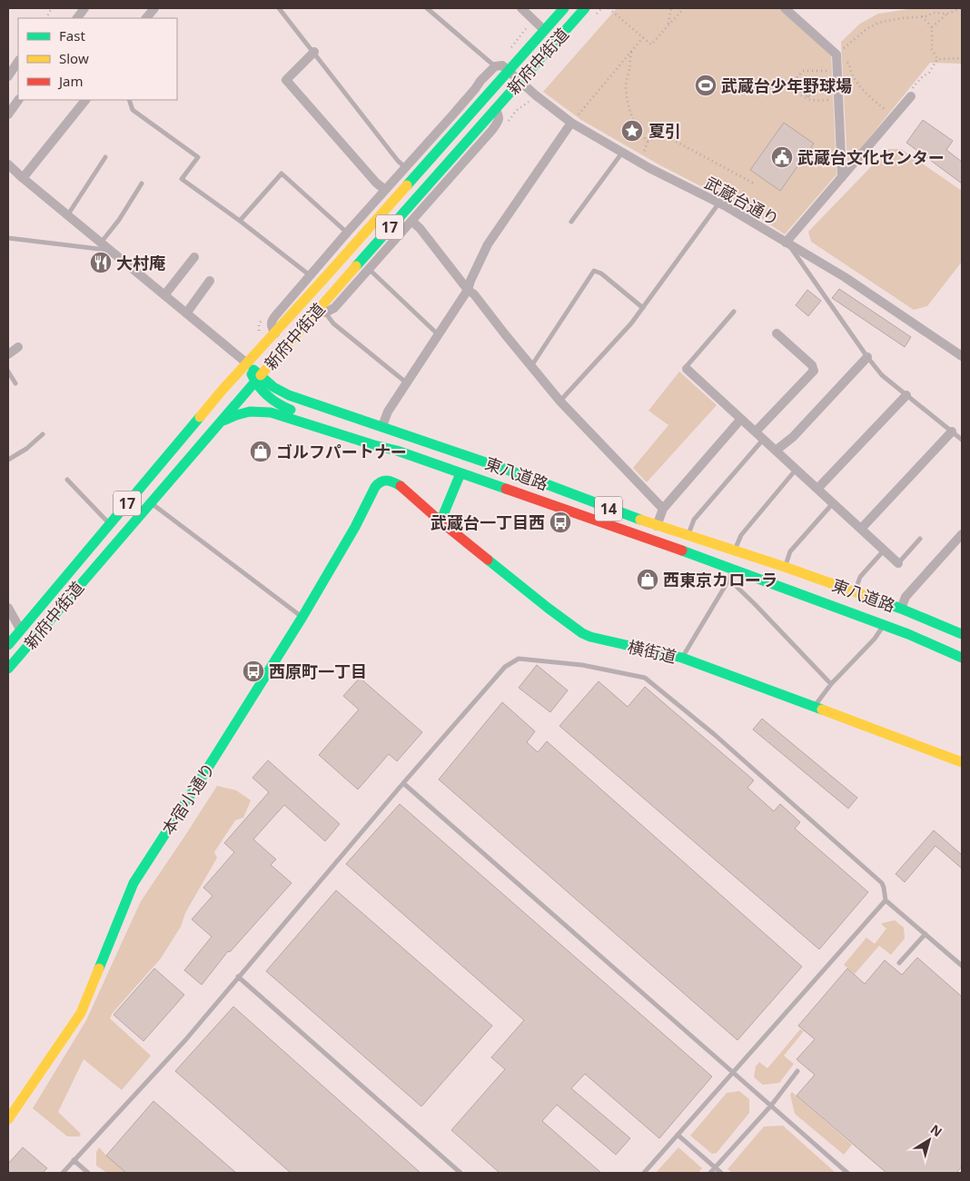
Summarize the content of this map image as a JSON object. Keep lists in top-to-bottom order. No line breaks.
{"streets":{"main road":["新府中街道","17","東八道路","14","横街道","本宿小通り"],"street":["武蔵台通り"]},"crossings":[["新府中街道","武蔵台通り"],["新府中街道","東八道路"],["横街道","本宿小通り"]],"places":{"sports":["武蔵台少年野球場"],"place":["夏引"],"public building":["武蔵台文化センター"],"restaurant":["大村庵"],"shop":["ゴルフパートナー","西東京カローラ"],"bus stop":["武蔵台一丁目西","西原町一丁目"]},"legend":["Fast","Slow","Jam"],"north":"top right"}
